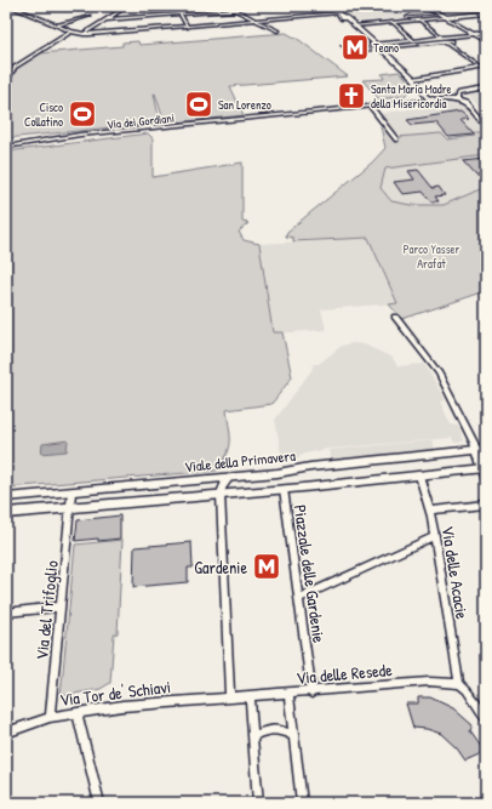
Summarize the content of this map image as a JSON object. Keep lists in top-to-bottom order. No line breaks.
{"streets":{"street":["Via dei Gordiani","Viale della Primavera","Via delle Acacie","Piazzale delle Gardenie","Via del Trifoglio","Via delle Resede","Via Tor de' Schiavi"]},"crossings":[["Viale della Primavera","Via delle Acacie"],["Viale della Primavera","Piazzale delle Gardenie"],["Viale della Primavera","Via del Trifoglio"],["Via delle Acacie","Via delle Resede"],["Piazzale delle Gardenie","Via delle Resede"],["Via del Trifoglio","Via Tor de' Schiavi"],["Via delle Resede","Via Tor de' Schiavi"]],"parks":["Parco Yasser Arafat"],"places":{"metro station":["Teano","Gardenie"],"church":["Santa Maria Madre della Misericordia"],"sports":["San Lorenzo","Cisco Collatino"]}}
